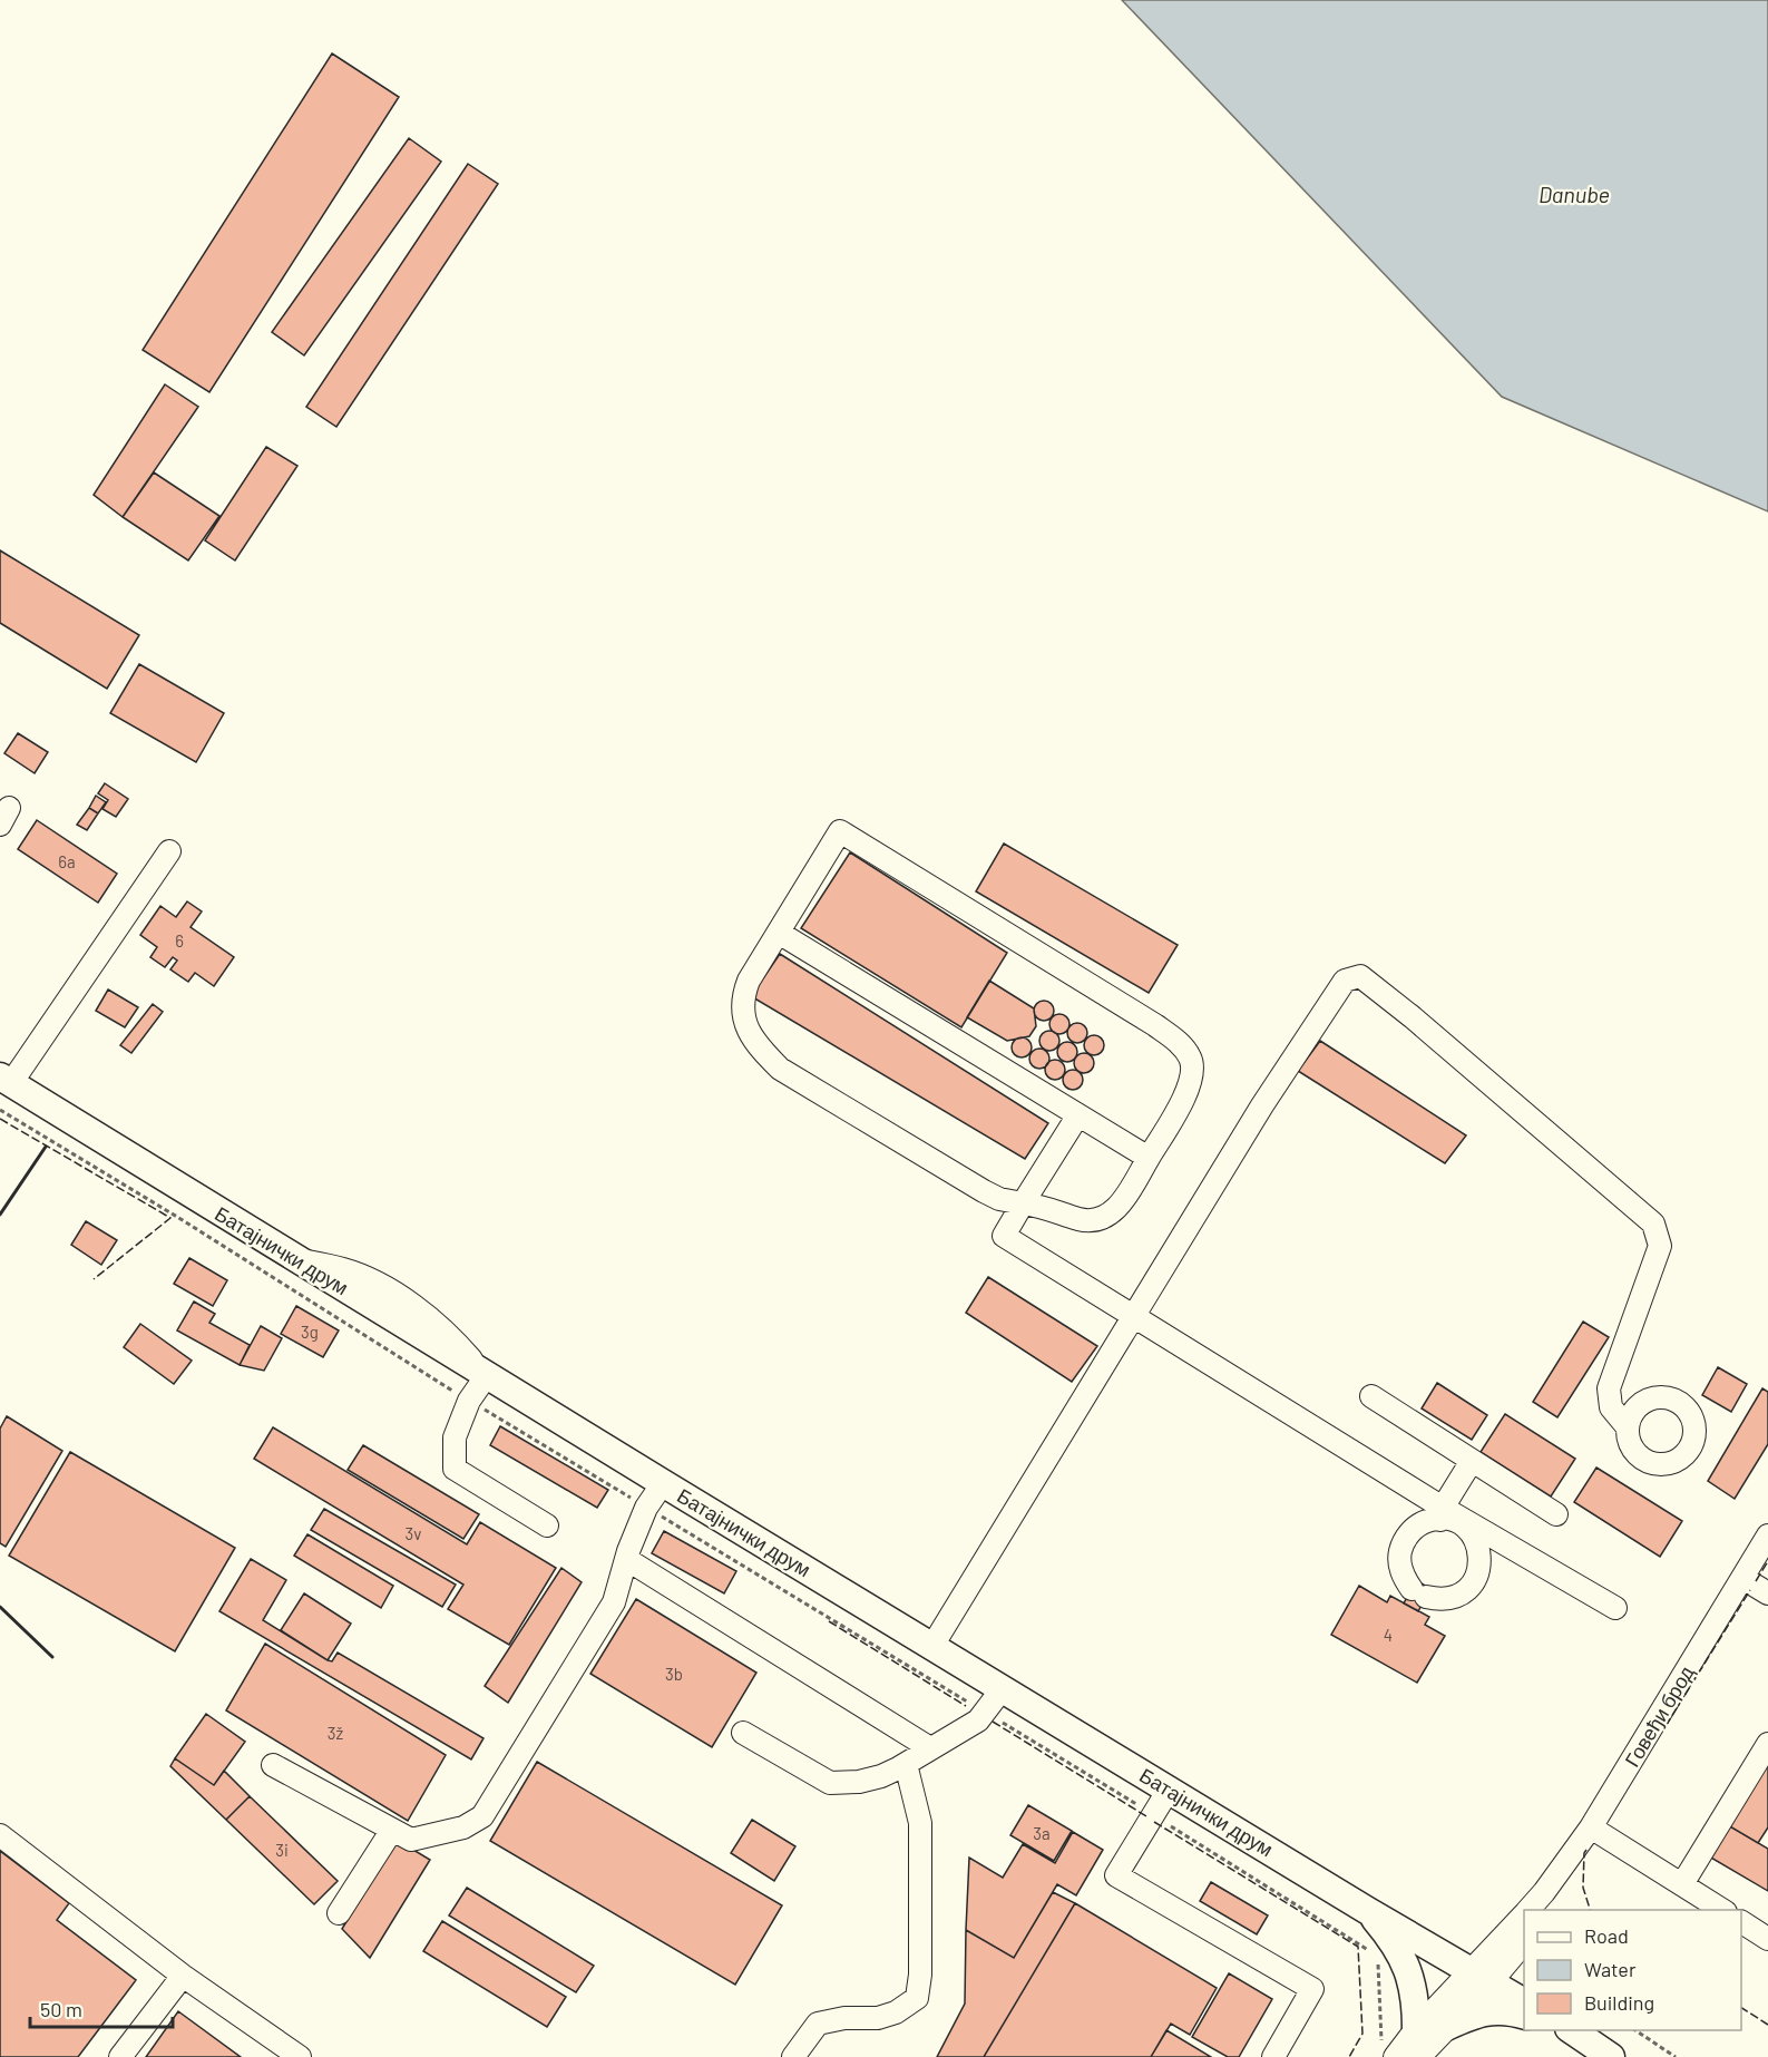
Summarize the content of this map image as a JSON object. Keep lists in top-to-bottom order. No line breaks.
{"streets":{"main road":["Батајнички друм"],"street":["Говеђи брод"]},"crossings":[["Батајнички друм","Говеђи брод"]],"water":["Danube"],"house_numbers":["6a","6","3g","3v","4","3b","3ž","3a","3i"],"legend":["Road","Water","Building"],"scale_bar":"50 m"}
